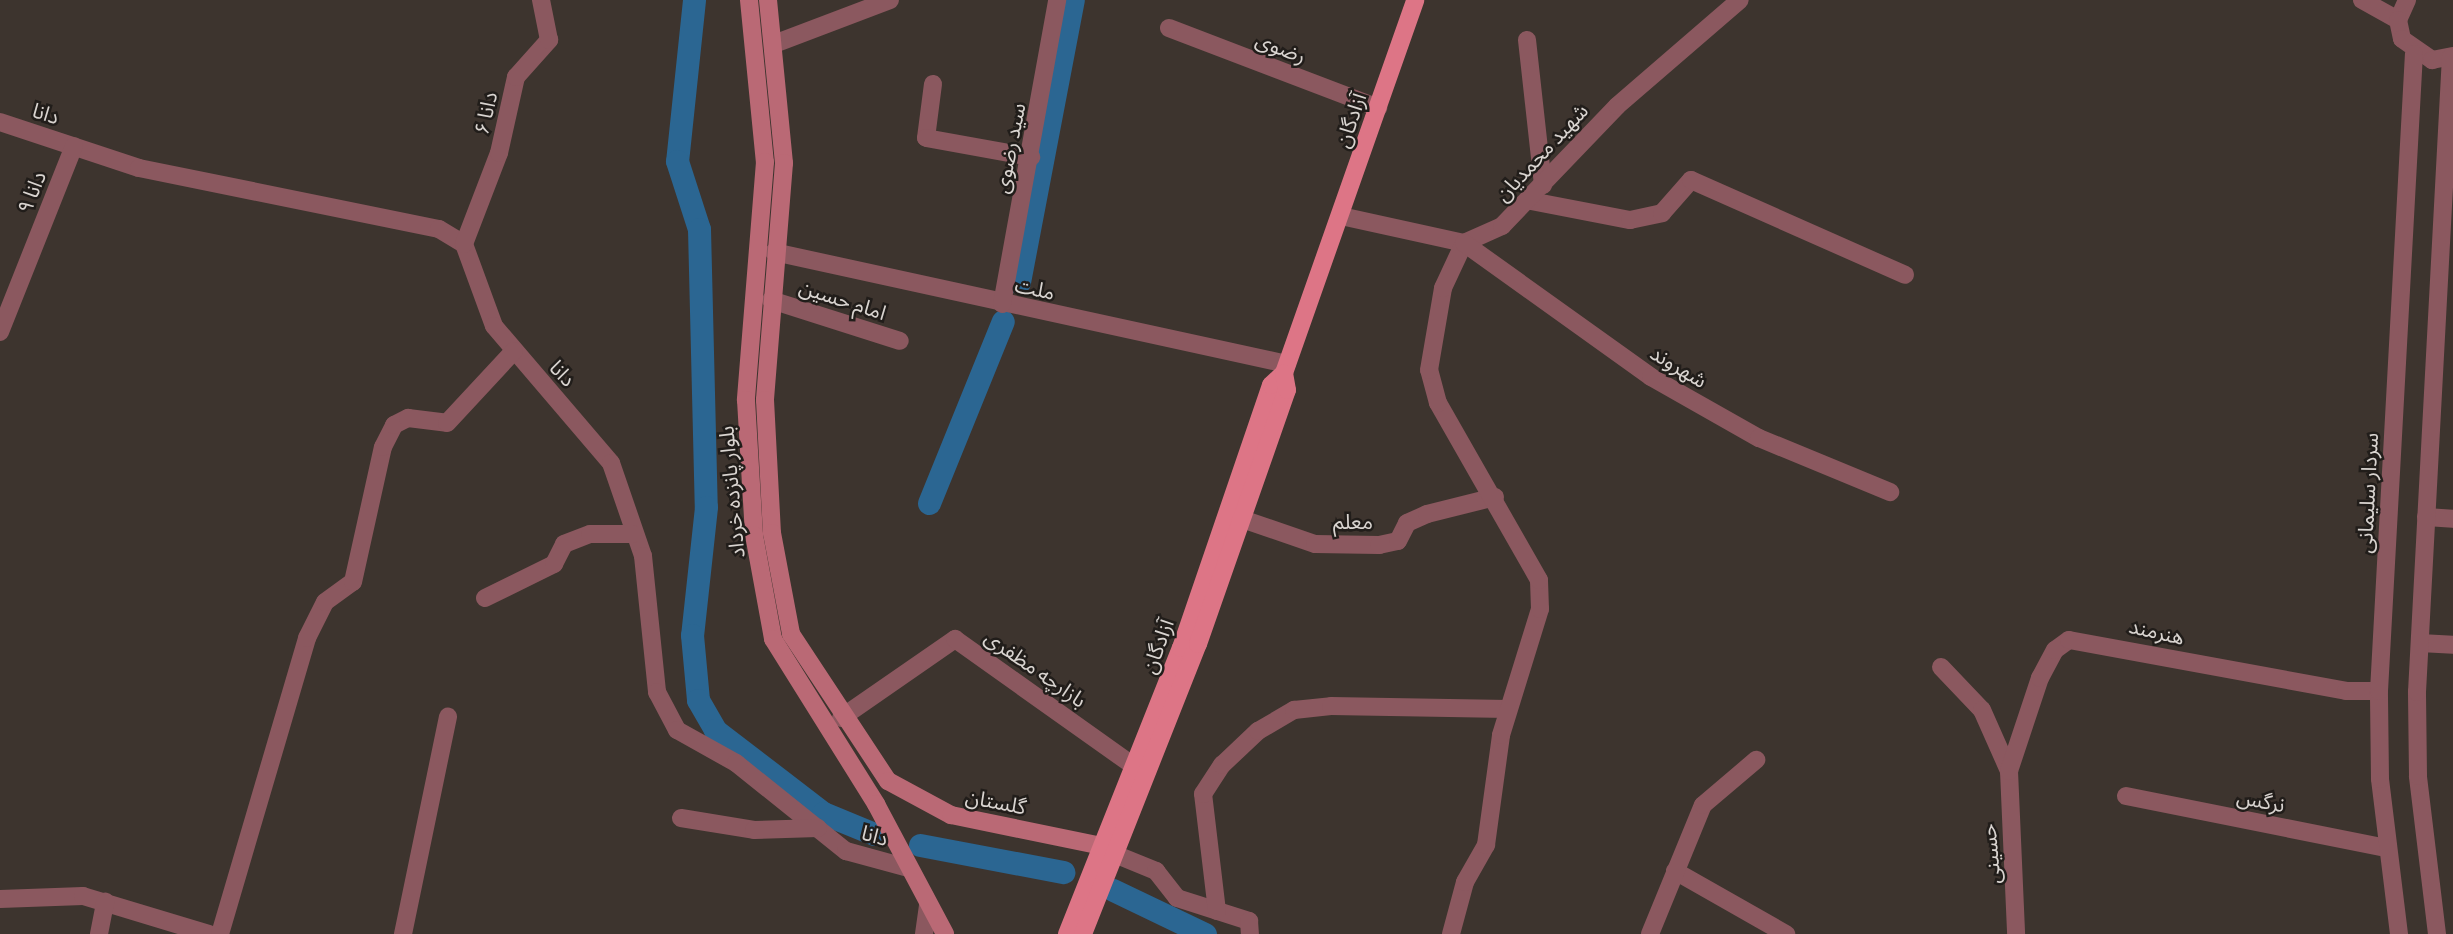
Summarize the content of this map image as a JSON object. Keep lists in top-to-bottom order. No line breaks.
{"streets":{"main road":["آزادگان","بلوار پانزده خرداد","گلستان"],"street":["رضوی","دانا","دانا ۶","سید رضوی","شهید محمدیان","دانا ۹","ملت","امام حسین","شهروند","سردار سلیمانی","معلم","هنرمند","بازارچه مظفری","نرگس","حسینی"]},"crossings":[["رضوی","آزادگان"],["دانا","دانا ۶"],["دانا","دانا ۹"],["دانا","بلوار پانزده خرداد"],["آزادگان","ملت"],["آزادگان","معلم"],["آزادگان","بازارچه مظفری"],["آزادگان","گلستان"],["سید رضوی","ملت"],["شهید محمدیان","شهروند"],["ملت","بلوار پانزده خرداد"],["امام حسین","بلوار پانزده خرداد"],["بلوار پانزده خرداد","بازارچه مظفری"],["بلوار پانزده خرداد","گلستان"],["سردار سلیمانی","هنرمند"],["سردار سلیمانی","نرگس"],["هنرمند","حسینی"]]}
